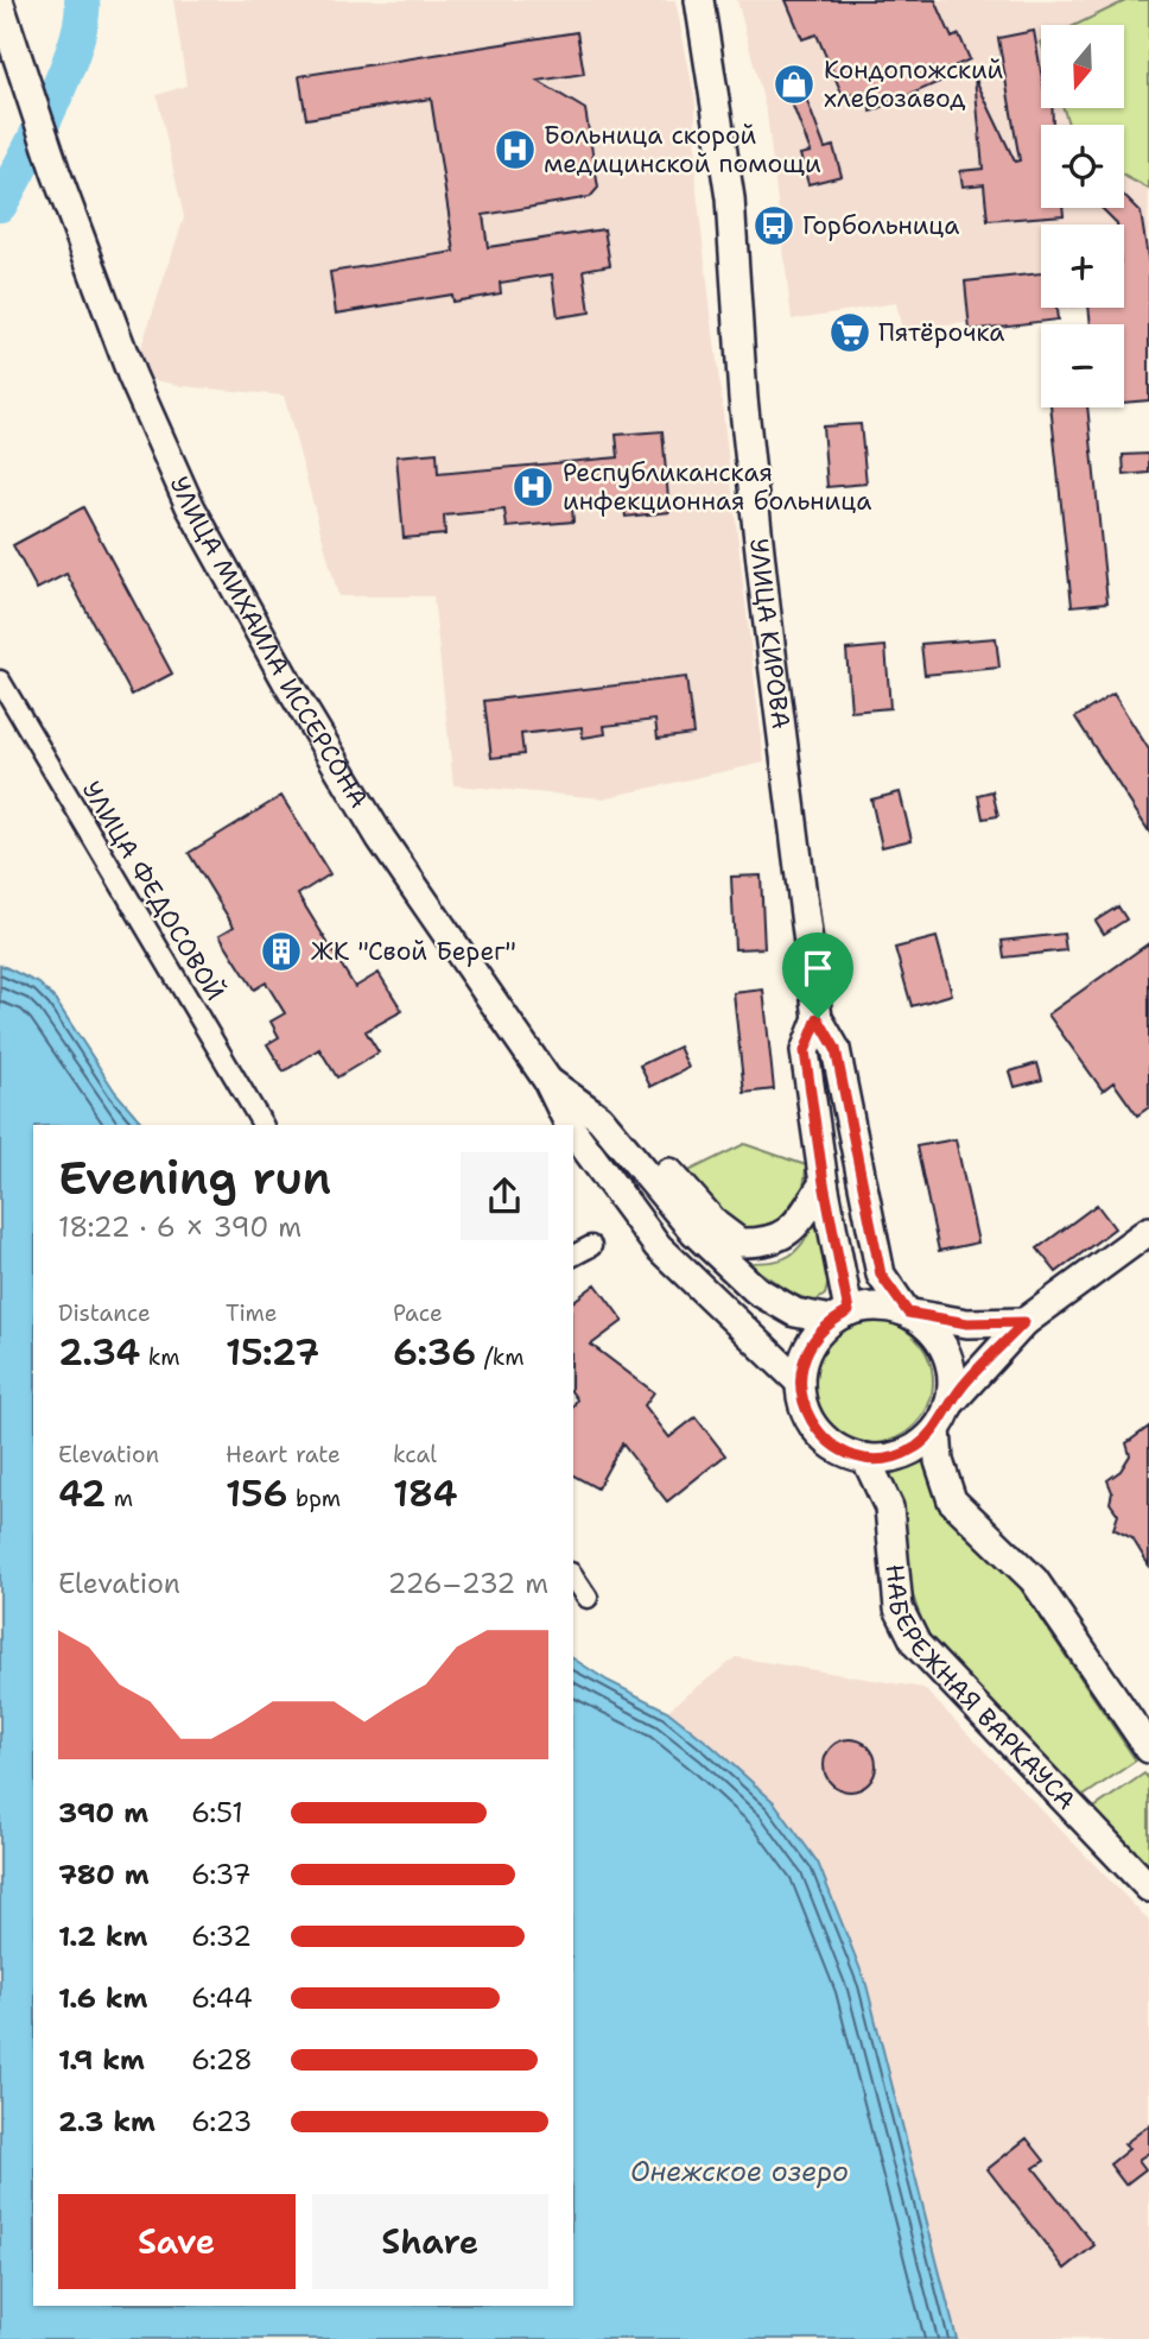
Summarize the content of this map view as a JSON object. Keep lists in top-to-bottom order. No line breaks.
{"streets":{"main road":["УЛИЦА КИРОВА","УЛИЦА МИХАИЛА ИССЕРСОНА","НАБЕРЕЖНАЯ ВАРКАУСА"],"street":["УЛИЦА ФЕДОСОВОЙ"]},"crossings":[["УЛИЦА КИРОВА","УЛИЦА МИХАИЛА ИССЕРСОНА"],["УЛИЦА КИРОВА","НАБЕРЕЖНАЯ ВАРКАУСА"],["УЛИЦА МИХАИЛА ИССЕРСОНА","НАБЕРЕЖНАЯ ВАРКАУСА"]],"water":["Онежское озеро"],"places":{"shop":["Кондопожский хлебозавод"],"hospital":["Больница скорой медицинской помощи","Республиканская инфекционная больница"],"bus stop":["Горбольница"],"supermarket":["Пятёрочка"],"building":["ЖК \"Свой Берег\""]},"north":"bottom","page":{"map_buttons":["+","−"],"heading":["Evening run","18:22 · 6 × 390 m"],"stats":[["Distance","2.34 km"],["Time","15:27"],["Pace","6:36 /km"],["Elevation","42 m"],["Heart rate","156 bpm"],["kcal","184"]],"chart":["Elevation","226–232 m"],"list":[{"name":"390 m","note":"6:51"},{"name":"780 m","note":"6:37"},{"name":"1.2 km","note":"6:32"},{"name":"1.6 km","note":"6:44"},{"name":"1.9 km","note":"6:28"},{"name":"2.3 km","note":"6:23"}],"buttons":["Save","Share"]}}
